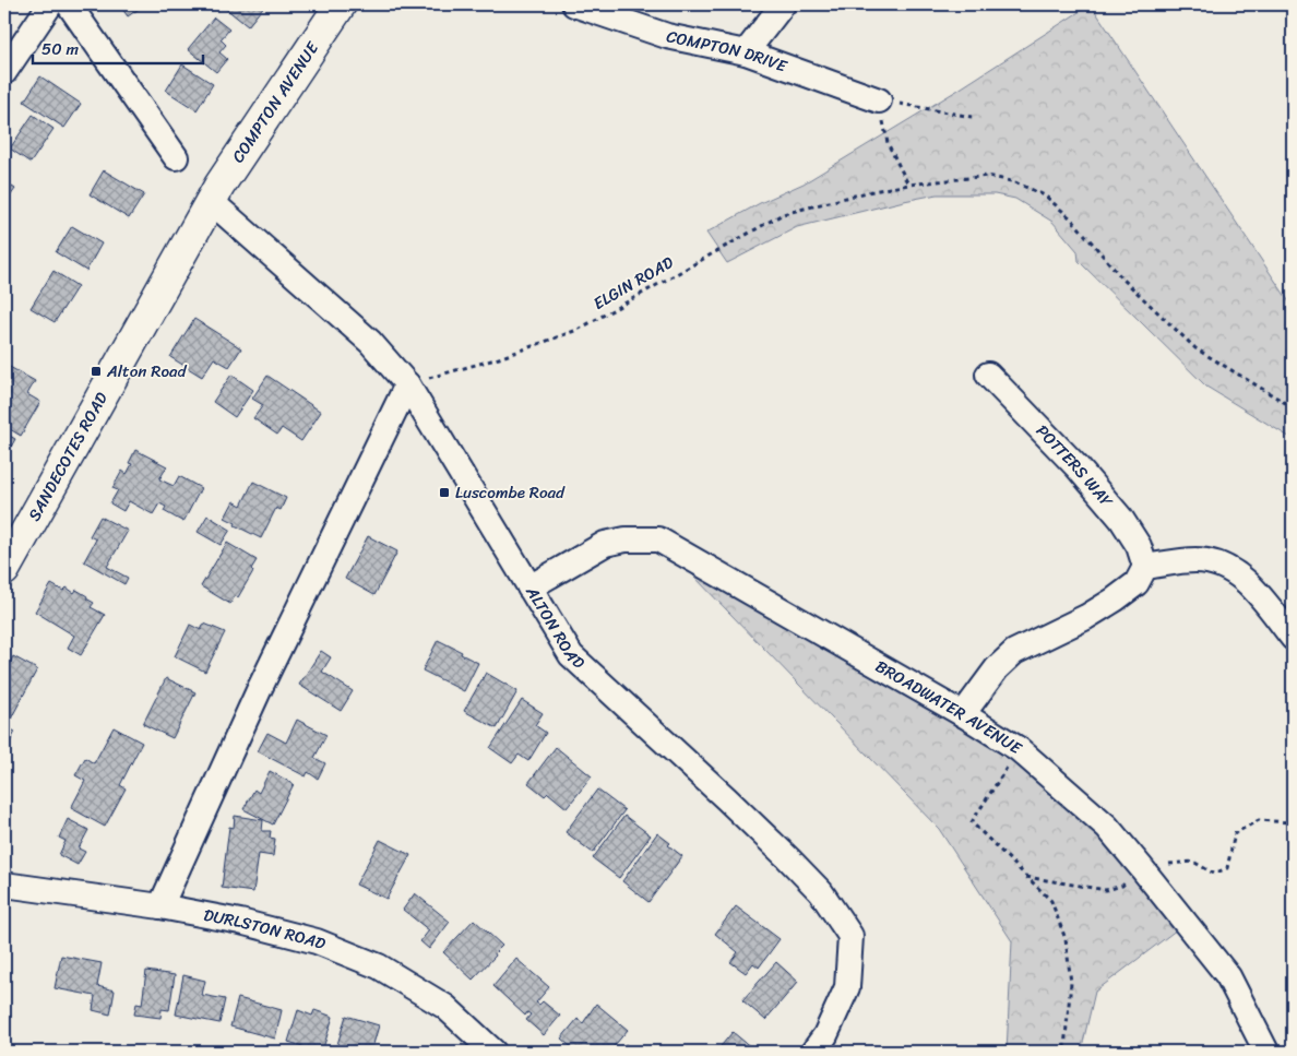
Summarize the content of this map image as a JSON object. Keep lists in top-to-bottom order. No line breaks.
{"streets":{"street":["COMPTON DRIVE","COMPTON AVENUE","SANDECOTES ROAD","POTTERS WAY","ALTON ROAD","BROADWATER AVENUE","DURLSTON ROAD"],"path":["ELGIN ROAD"]},"crossings":[["COMPTON AVENUE","SANDECOTES ROAD"],["COMPTON AVENUE","ALTON ROAD"],["ELGIN ROAD","ALTON ROAD"],["SANDECOTES ROAD","ALTON ROAD"],["ALTON ROAD","BROADWATER AVENUE"]],"places":{"transit":["Alton Road","Luscombe Road"]},"scale_bar":"50 m"}
